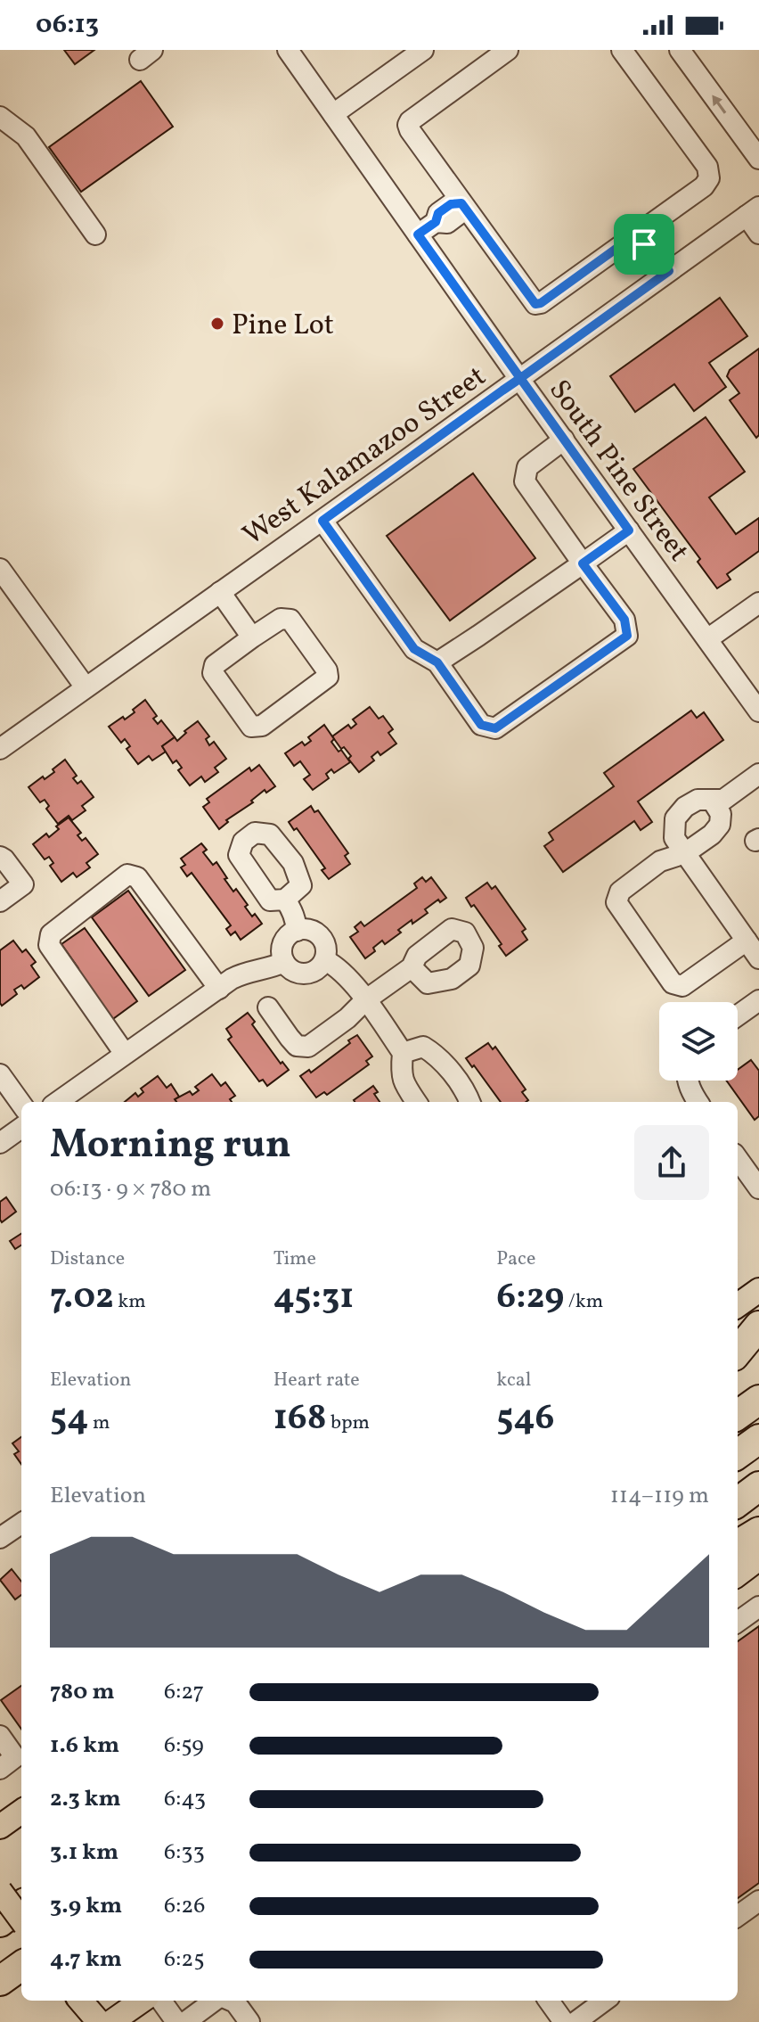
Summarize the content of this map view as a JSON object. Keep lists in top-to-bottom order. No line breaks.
{"streets":{"street":["West Kalamazoo Street","South Pine Street"]},"crossings":[["West Kalamazoo Street","South Pine Street"]],"places":["Pine Lot"],"page":{"status":"06:13","heading":["Morning run","06:13 · 9 × 780 m"],"stats":[["Distance","7.02 km"],["Time","45:31"],["Pace","6:29 /km"],["Elevation","54 m"],["Heart rate","168 bpm"],["kcal","546"]],"chart":["Elevation","114–119 m"],"list":[{"name":"780 m","note":"6:27"},{"name":"1.6 km","note":"6:59"},{"name":"2.3 km","note":"6:43"},{"name":"3.1 km","note":"6:33"},{"name":"3.9 km","note":"6:26"},{"name":"4.7 km","note":"6:25"}]}}
